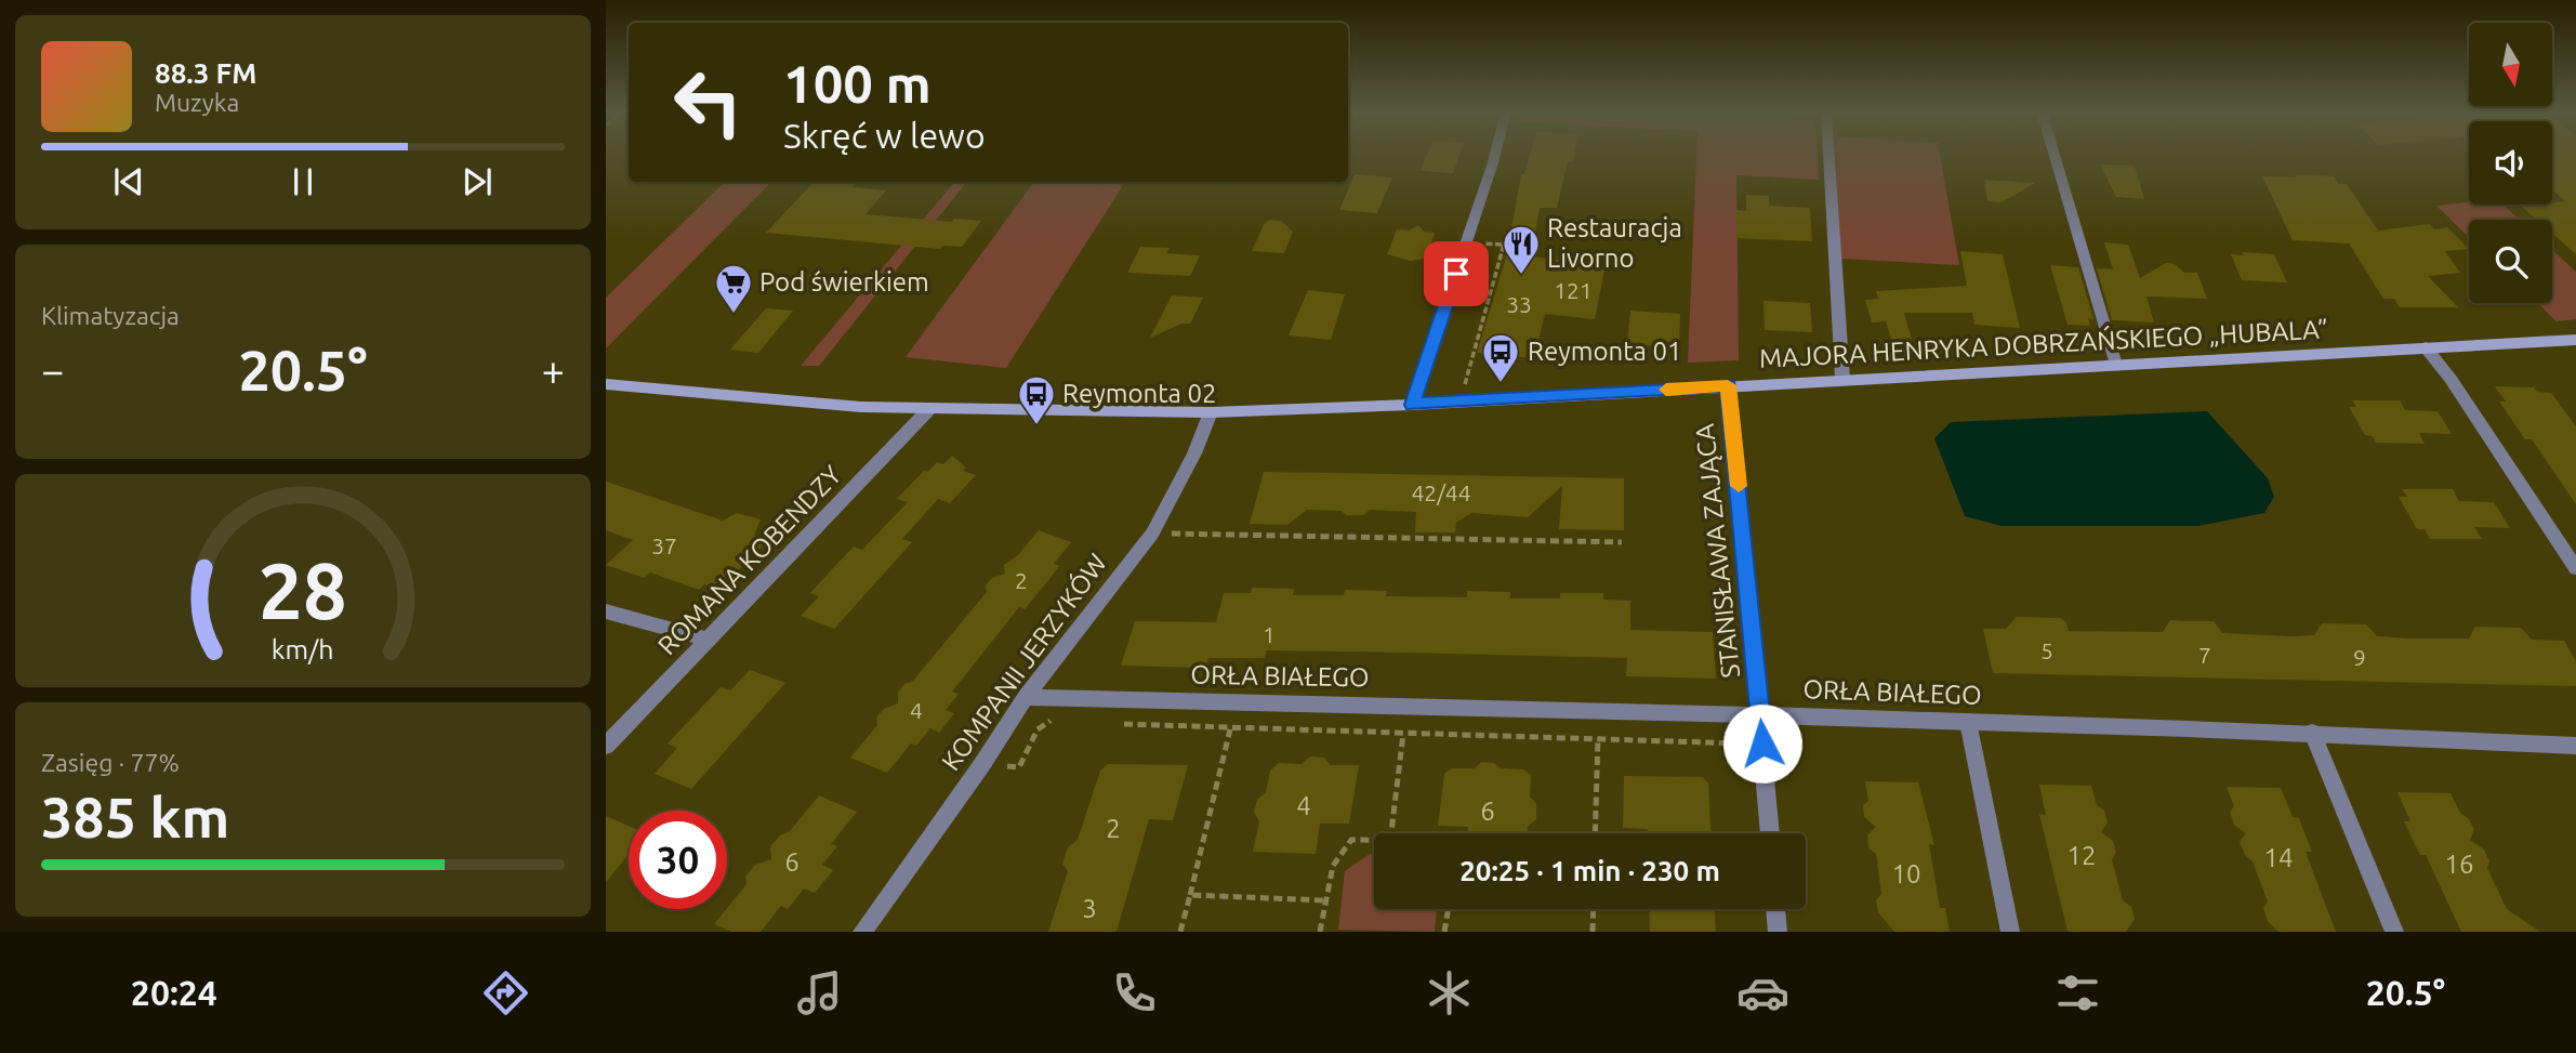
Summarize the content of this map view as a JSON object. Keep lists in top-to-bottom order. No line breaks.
{"streets":{"street":["MAJORA HENRYKA DOBRZAŃSKIEGO „HUBALA”","STANISŁAWA ZAJĄCA","ROMANA KOBENDZY","KOMPANII JERZYKÓW","ORŁA BIAŁEGO"]},"crossings":[["MAJORA HENRYKA DOBRZAŃSKIEGO „HUBALA”","STANISŁAWA ZAJĄCA"],["MAJORA HENRYKA DOBRZAŃSKIEGO „HUBALA”","ROMANA KOBENDZY"],["MAJORA HENRYKA DOBRZAŃSKIEGO „HUBALA”","KOMPANII JERZYKÓW"],["STANISŁAWA ZAJĄCA","ORŁA BIAŁEGO"],["KOMPANII JERZYKÓW","ORŁA BIAŁEGO"]],"places":{"restaurant":["Restauracja Livorno"],"supermarket":["Pod świerkiem"],"bus stop":["Reymonta 01","Reymonta 02"]},"house_numbers":["121","33","42/44","37","2","1","5","7","9","4","4","6","2","12","14","6","16","10","3"],"north":"bottom","page":{"turn":["100 m","Skręć w lewo"],"song":["88.3 FM","Muzyka"],"tile":["Klimatyzacja",["Zasięg · 77%","385 km"]],"heat":["−","20.5°","+"],"limit":"30","trip":"20:25 · 1 min · 230 m","tabs":["20:24","20.5°"],"gauge":["28","km/h"]}}
